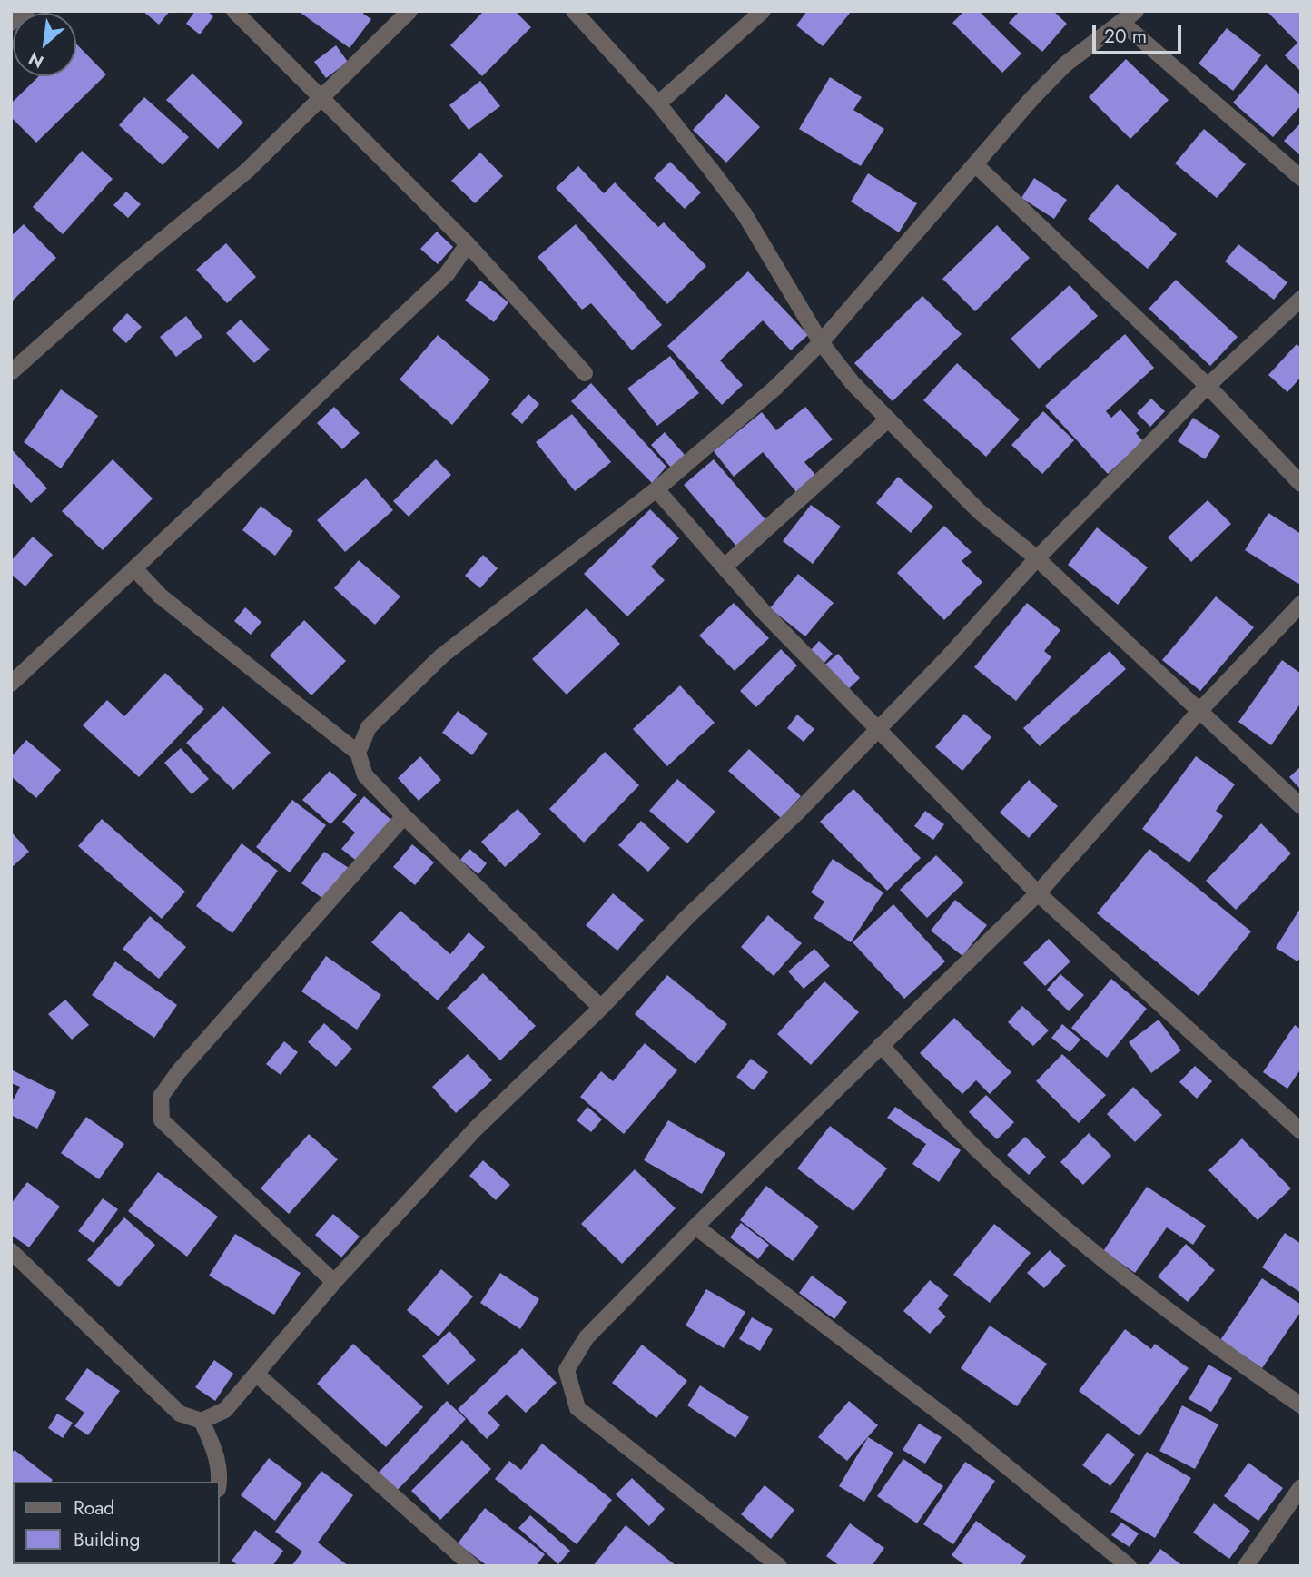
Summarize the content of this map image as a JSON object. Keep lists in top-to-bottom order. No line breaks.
{"legend":["Road","Building"],"scale_bar":"20 m","north":"bottom left"}
